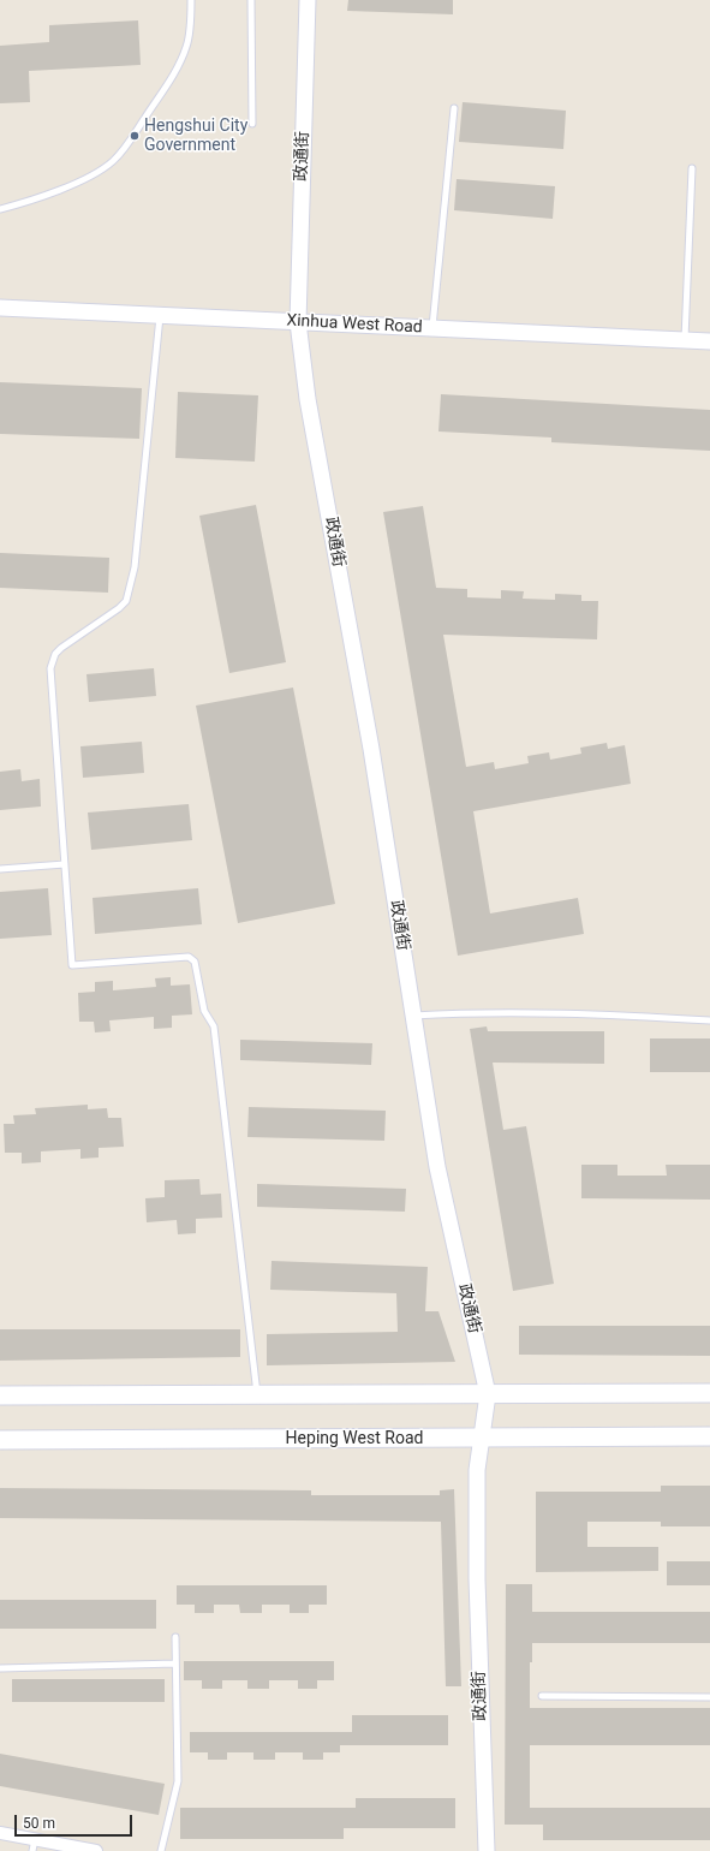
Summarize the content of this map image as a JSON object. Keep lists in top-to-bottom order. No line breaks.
{"streets":{"main road":["Heping West Road"],"street":["政通街","Xinhua West Road"]},"crossings":[["政通街","Xinhua West Road"],["政通街","Heping West Road"]],"places":["Hengshui City Government"],"scale_bar":"50 m"}
